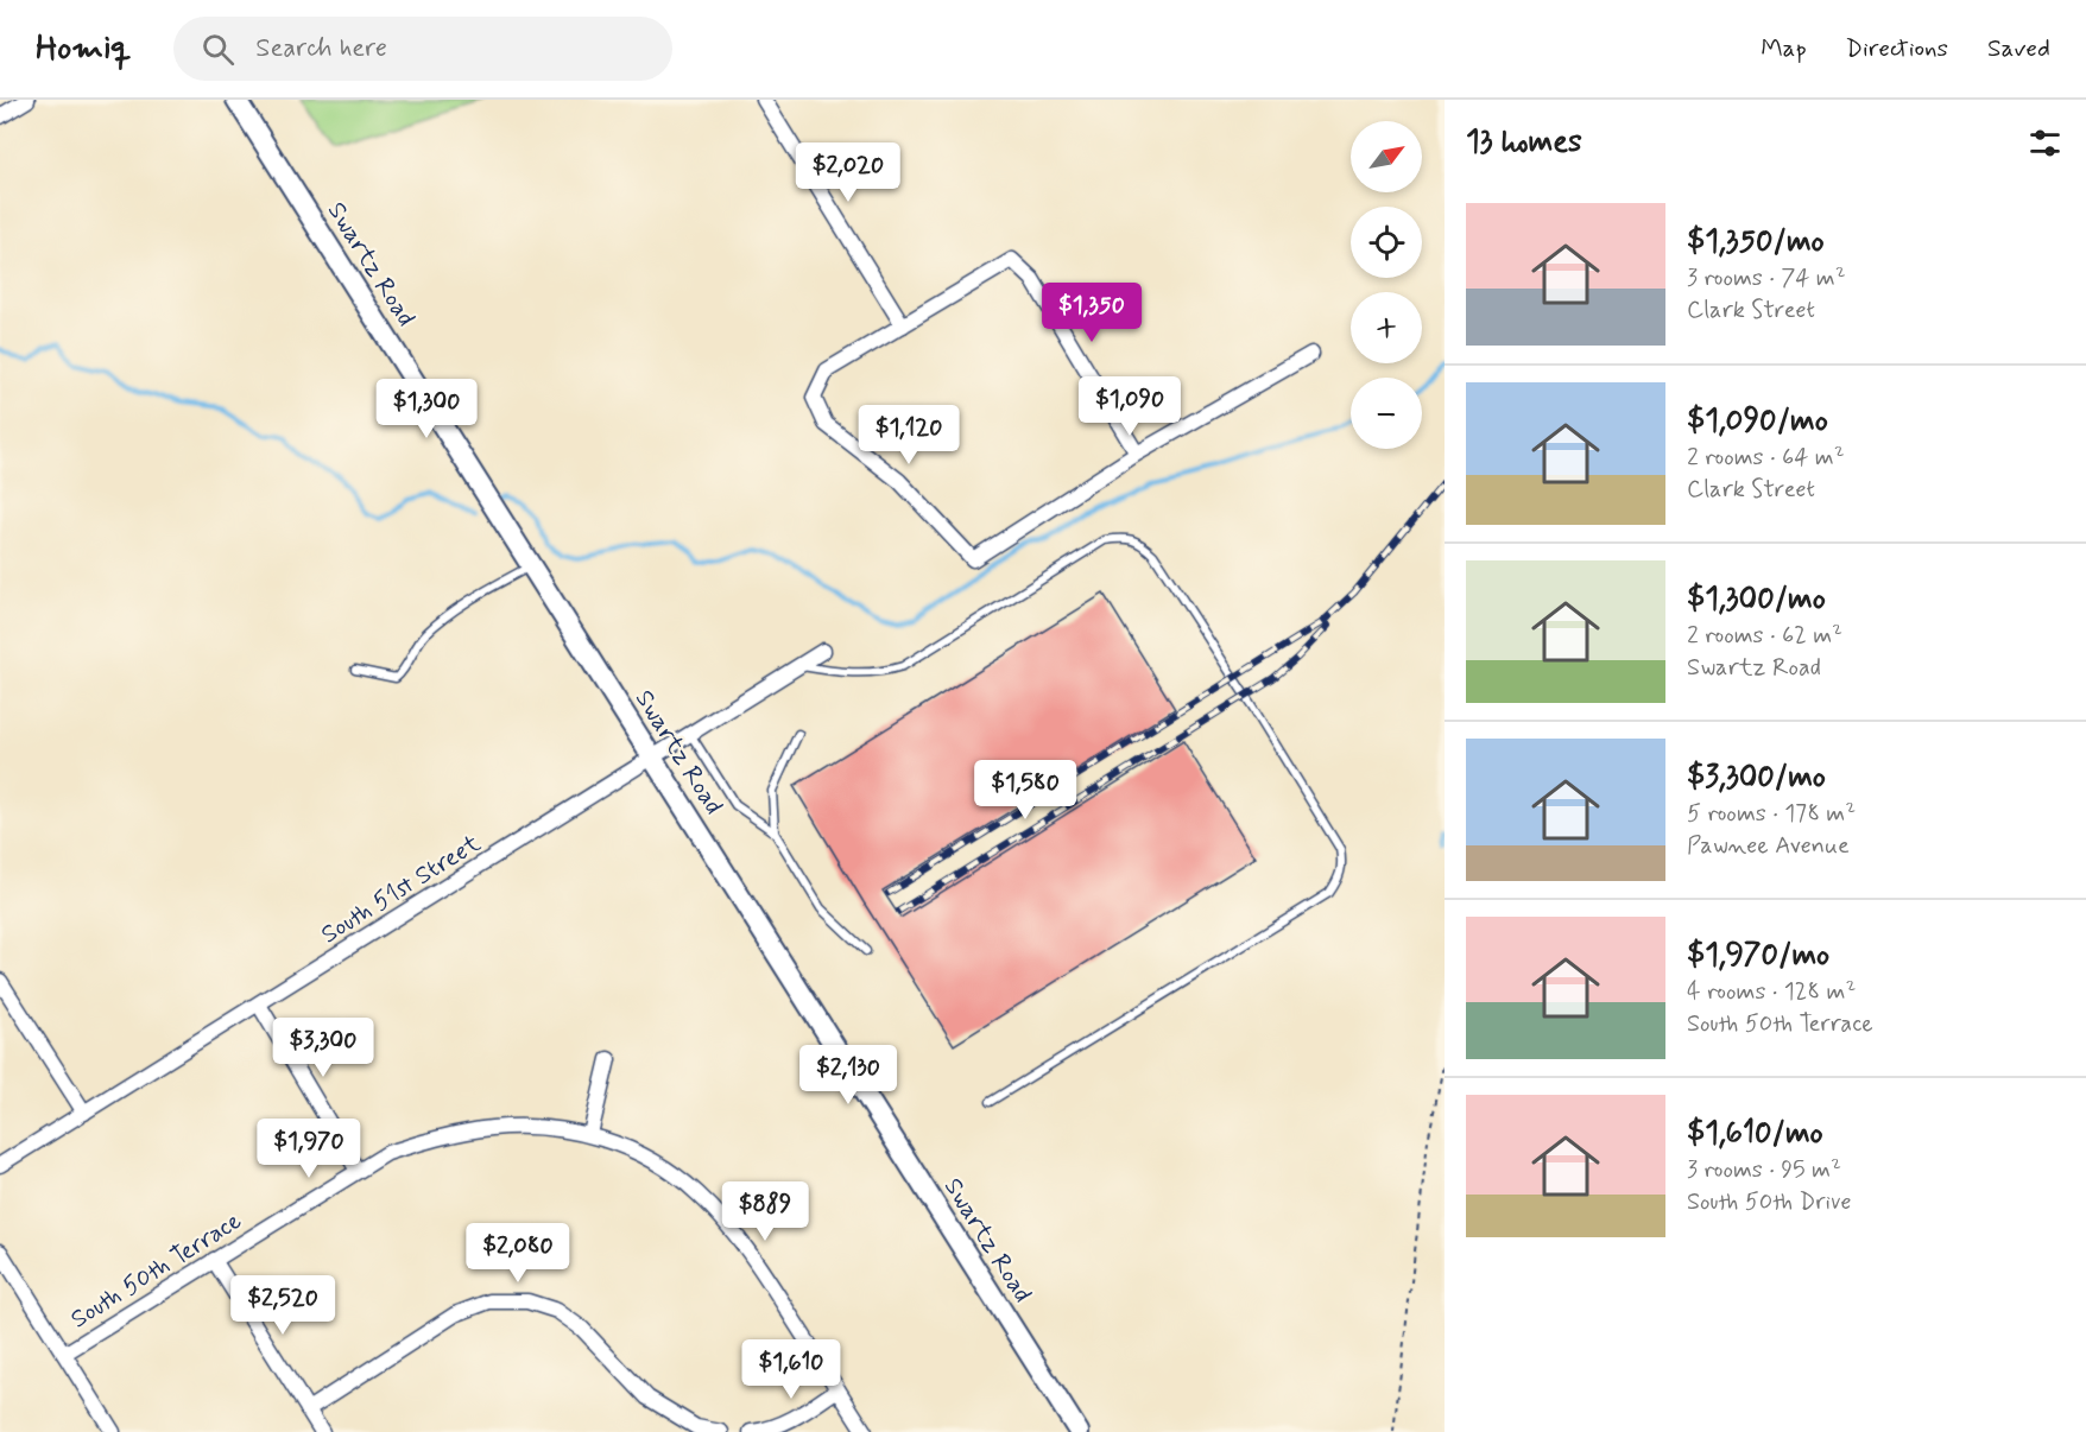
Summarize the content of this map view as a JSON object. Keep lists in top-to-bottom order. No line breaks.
{"streets":{"street":["Swartz Road","South 51st Street","South 50th Terrace"]},"crossings":[["Swartz Road","South 51st Street"]],"north":"top right","page":{"header":"Homiq","search":"Search here","nav":["Map","Directions","Saved"],"heading":"13 homes","map_buttons":["+","−"],"price":["$2,020","$1,350","$1,090","$1,300","$1,120","$1,580","$3,300","$2,130","$1,970","$889","$2,080","$2,520","$1,610"],"list":[{"name":"$1,350/mo","note":"3 rooms · 74 m² · Clark Street"},{"name":"$1,090/mo","note":"2 rooms · 64 m² · Clark Street"},{"name":"$1,300/mo","note":"2 rooms · 62 m² · Swartz Road"},{"name":"$3,300/mo","note":"5 rooms · 178 m² · Pawnee Avenue"},{"name":"$1,970/mo","note":"4 rooms · 128 m² · South 50th Terrace"},{"name":"$1,610/mo","note":"3 rooms · 95 m² · South 50th Drive"}]}}
